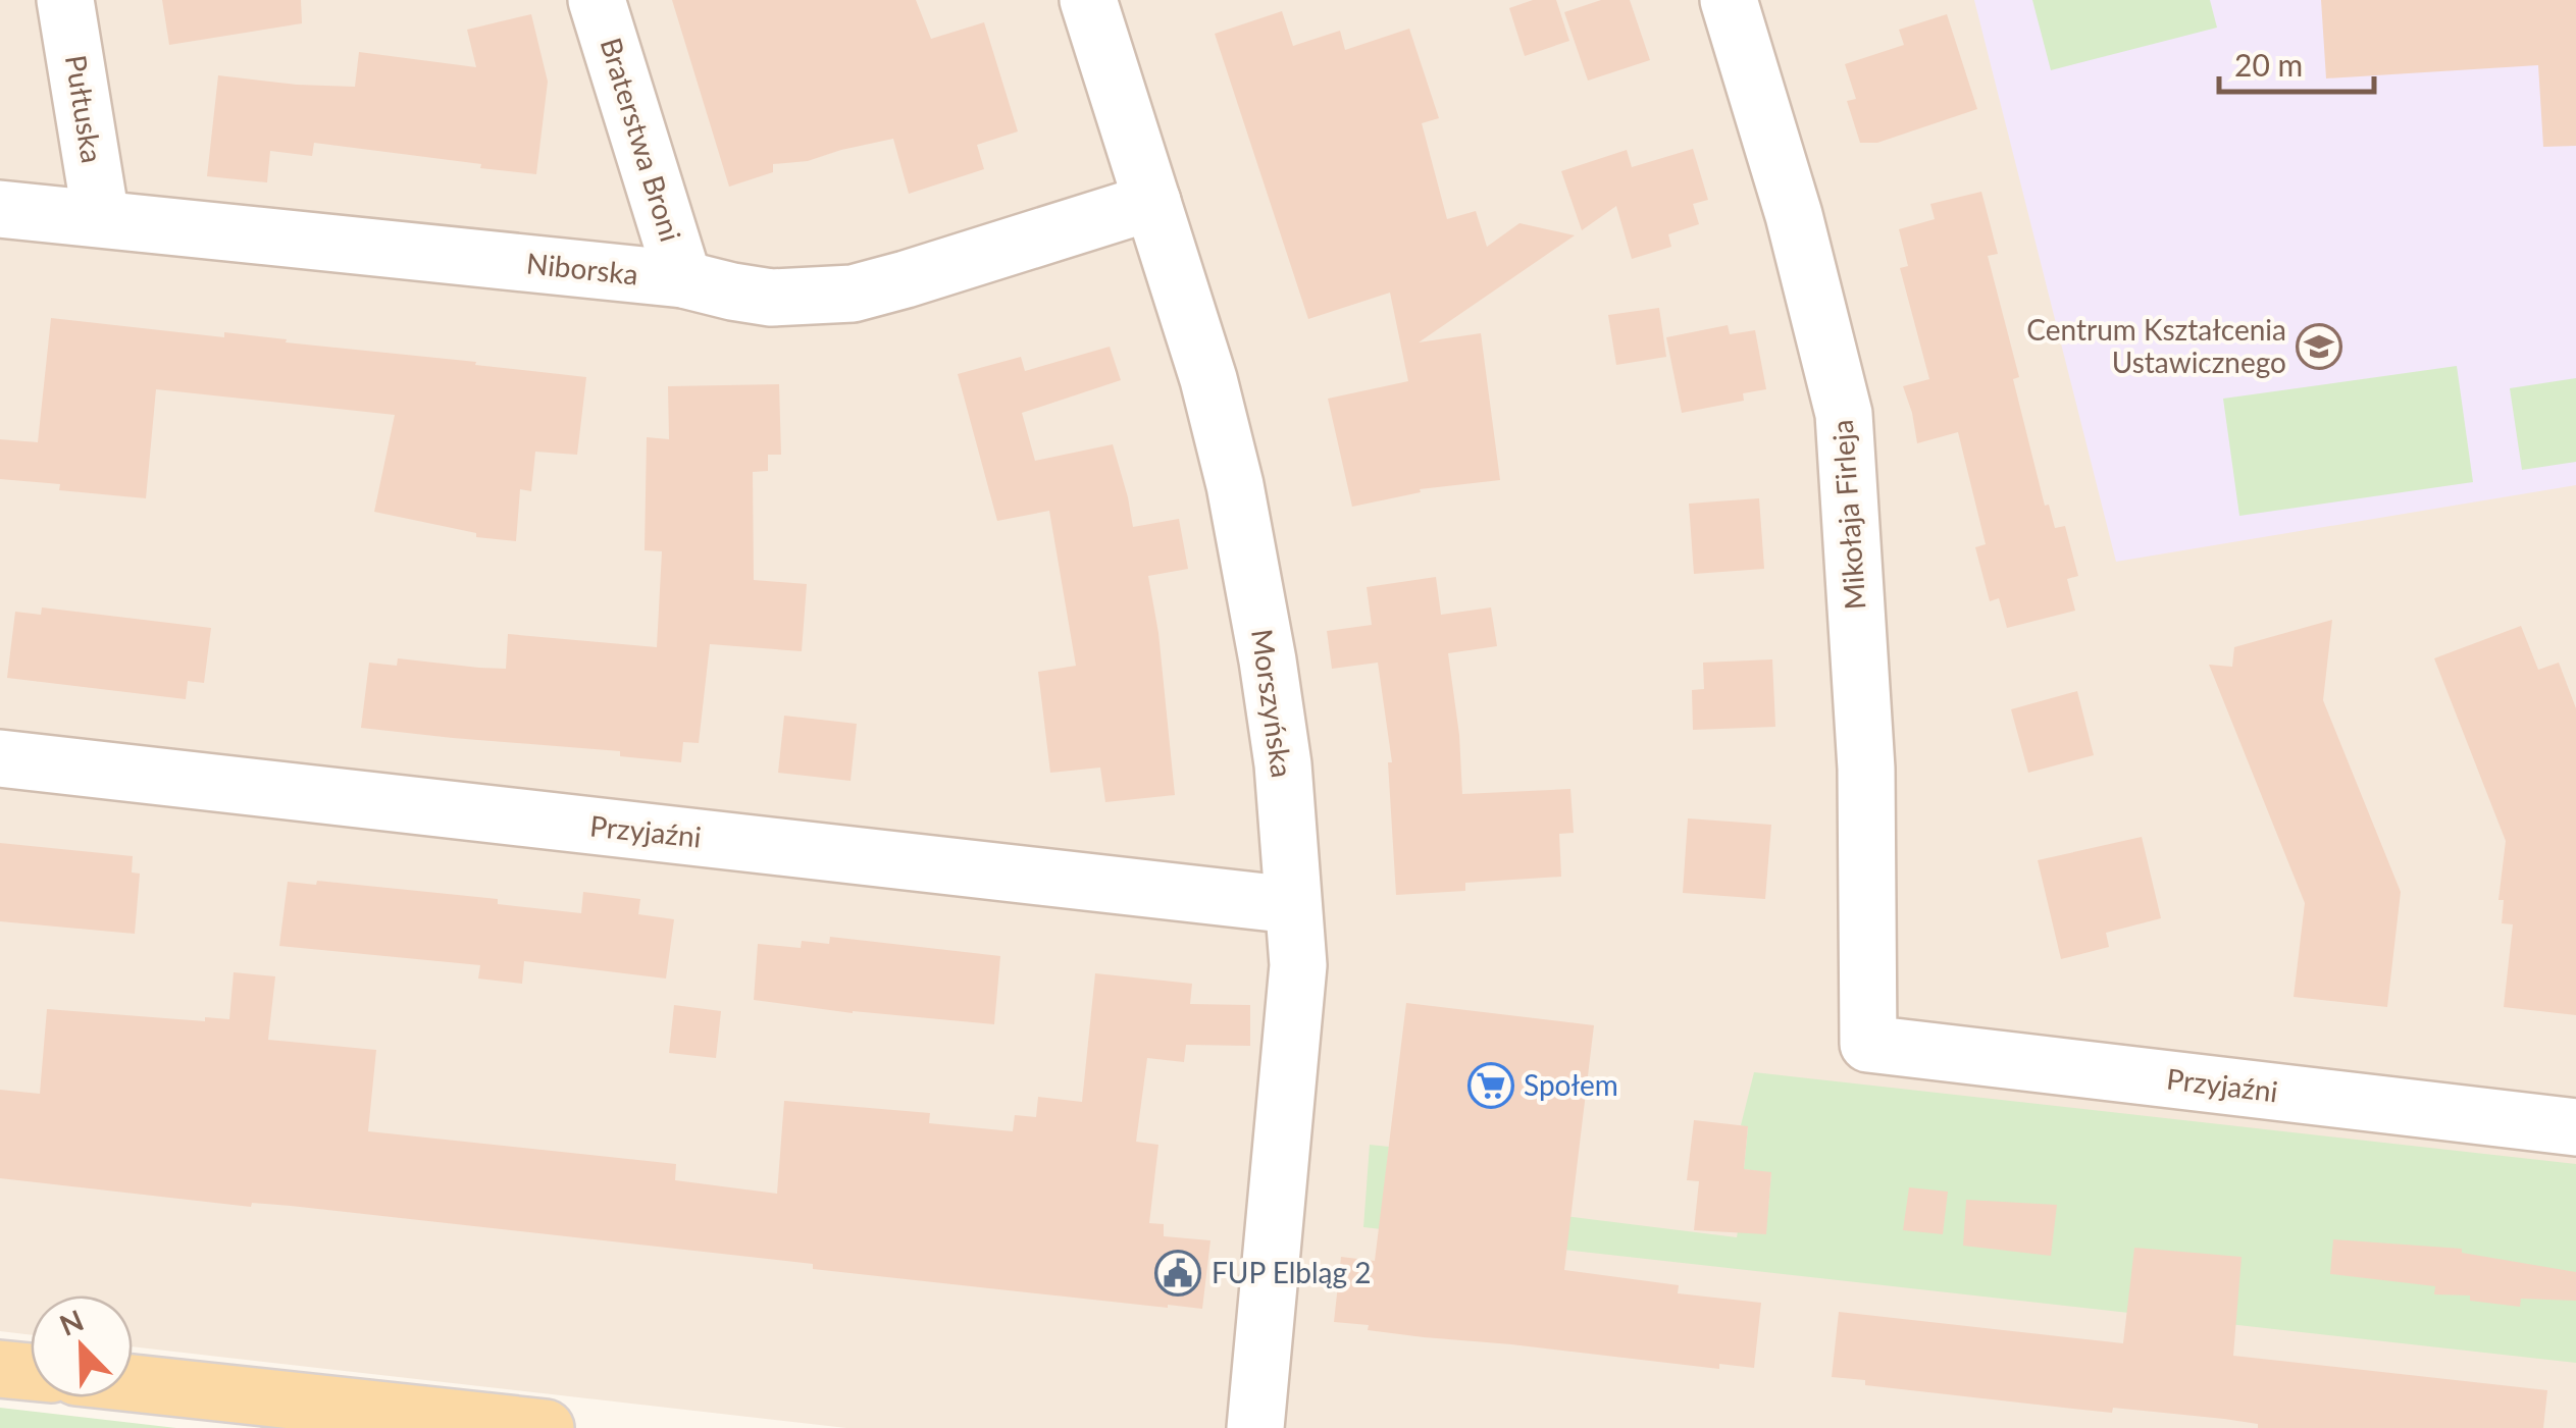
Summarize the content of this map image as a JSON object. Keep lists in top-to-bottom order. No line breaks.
{"streets":{"street":["Pułtuska","Braterstwa Broni","Niborska","Mikołaja Firleja","Morszyńska","Przyjaźni"]},"crossings":[["Pułtuska","Niborska"],["Braterstwa Broni","Niborska"],["Niborska","Morszyńska"],["Mikołaja Firleja","Przyjaźni"],["Morszyńska","Przyjaźni"]],"places":{"school or university":["Centrum Kształcenia Ustawicznego"],"supermarket":["Społem"],"public building":["FUP Elbląg 2"]},"scale_bar":"20 m","north":"top left"}
